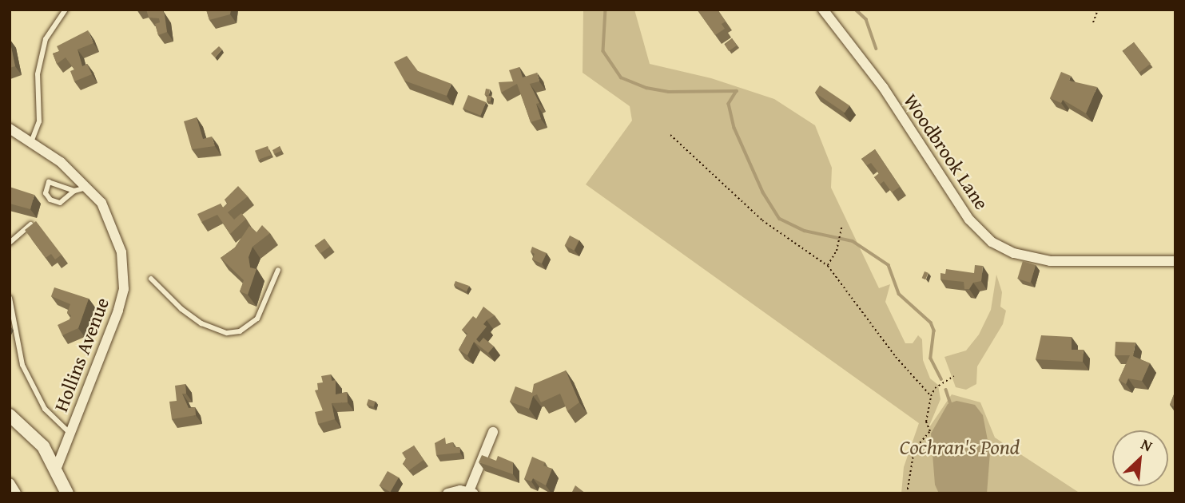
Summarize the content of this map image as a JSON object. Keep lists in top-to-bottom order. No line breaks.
{"streets":{"street":["Woodbrook Lane","Hollins Avenue"]},"water":["Cochran's Pond"],"north":"top right"}
